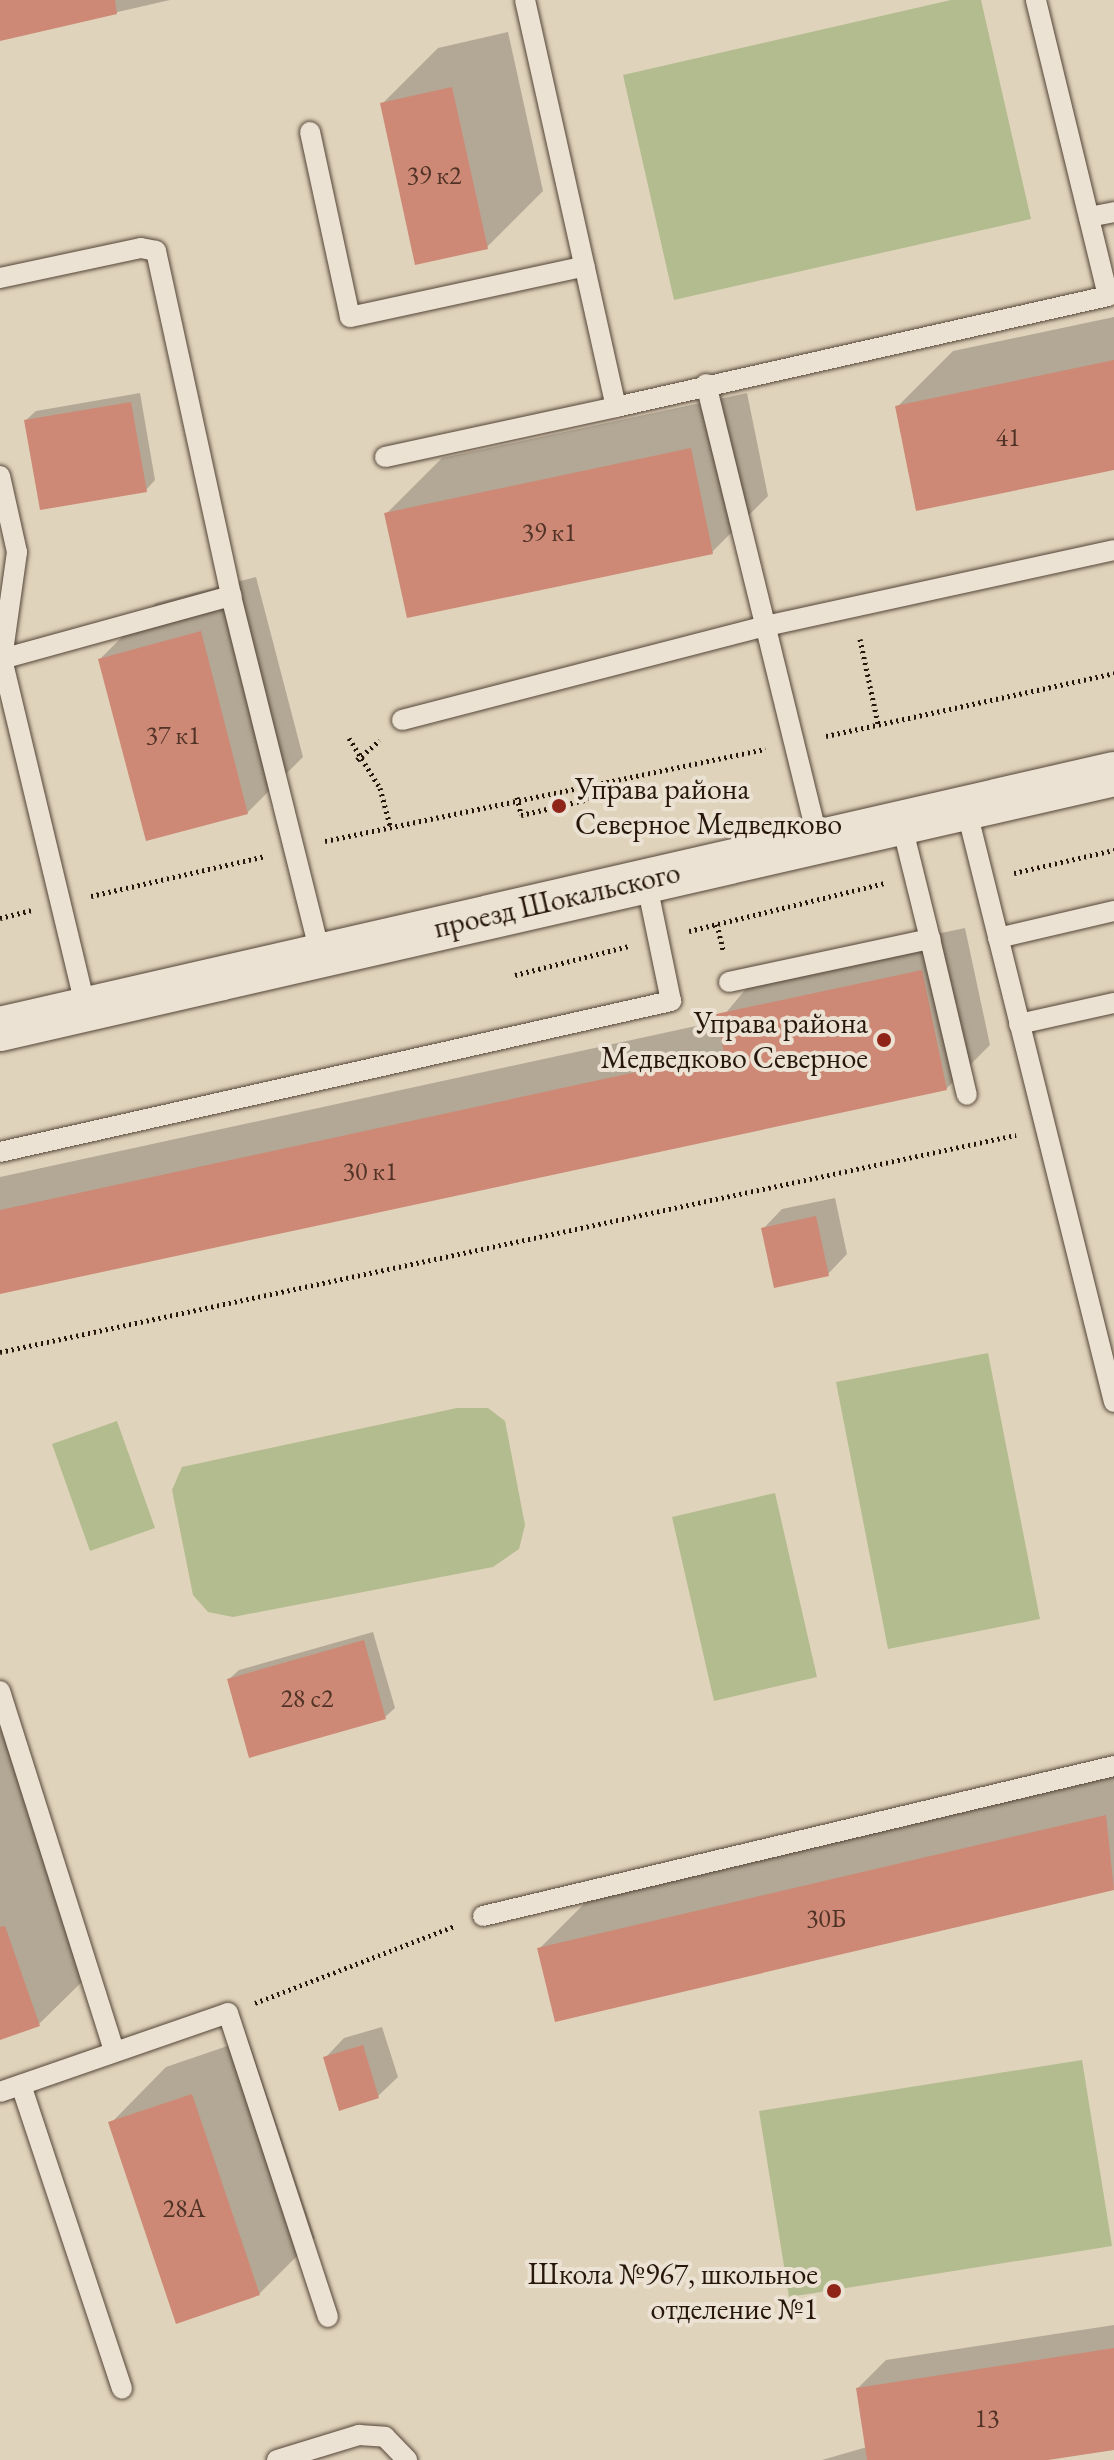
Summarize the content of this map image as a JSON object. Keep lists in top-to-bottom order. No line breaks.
{"streets":{"street":["проезд Шокальского"]},"places":["Управа района Северное Медведково","Управа района Медведково Северное","Школа №967, школьное отделение №1"],"house_numbers":["39 к2","41","39 к1","37 к1","30 к1","28 с2","30Б","28А","13"]}
